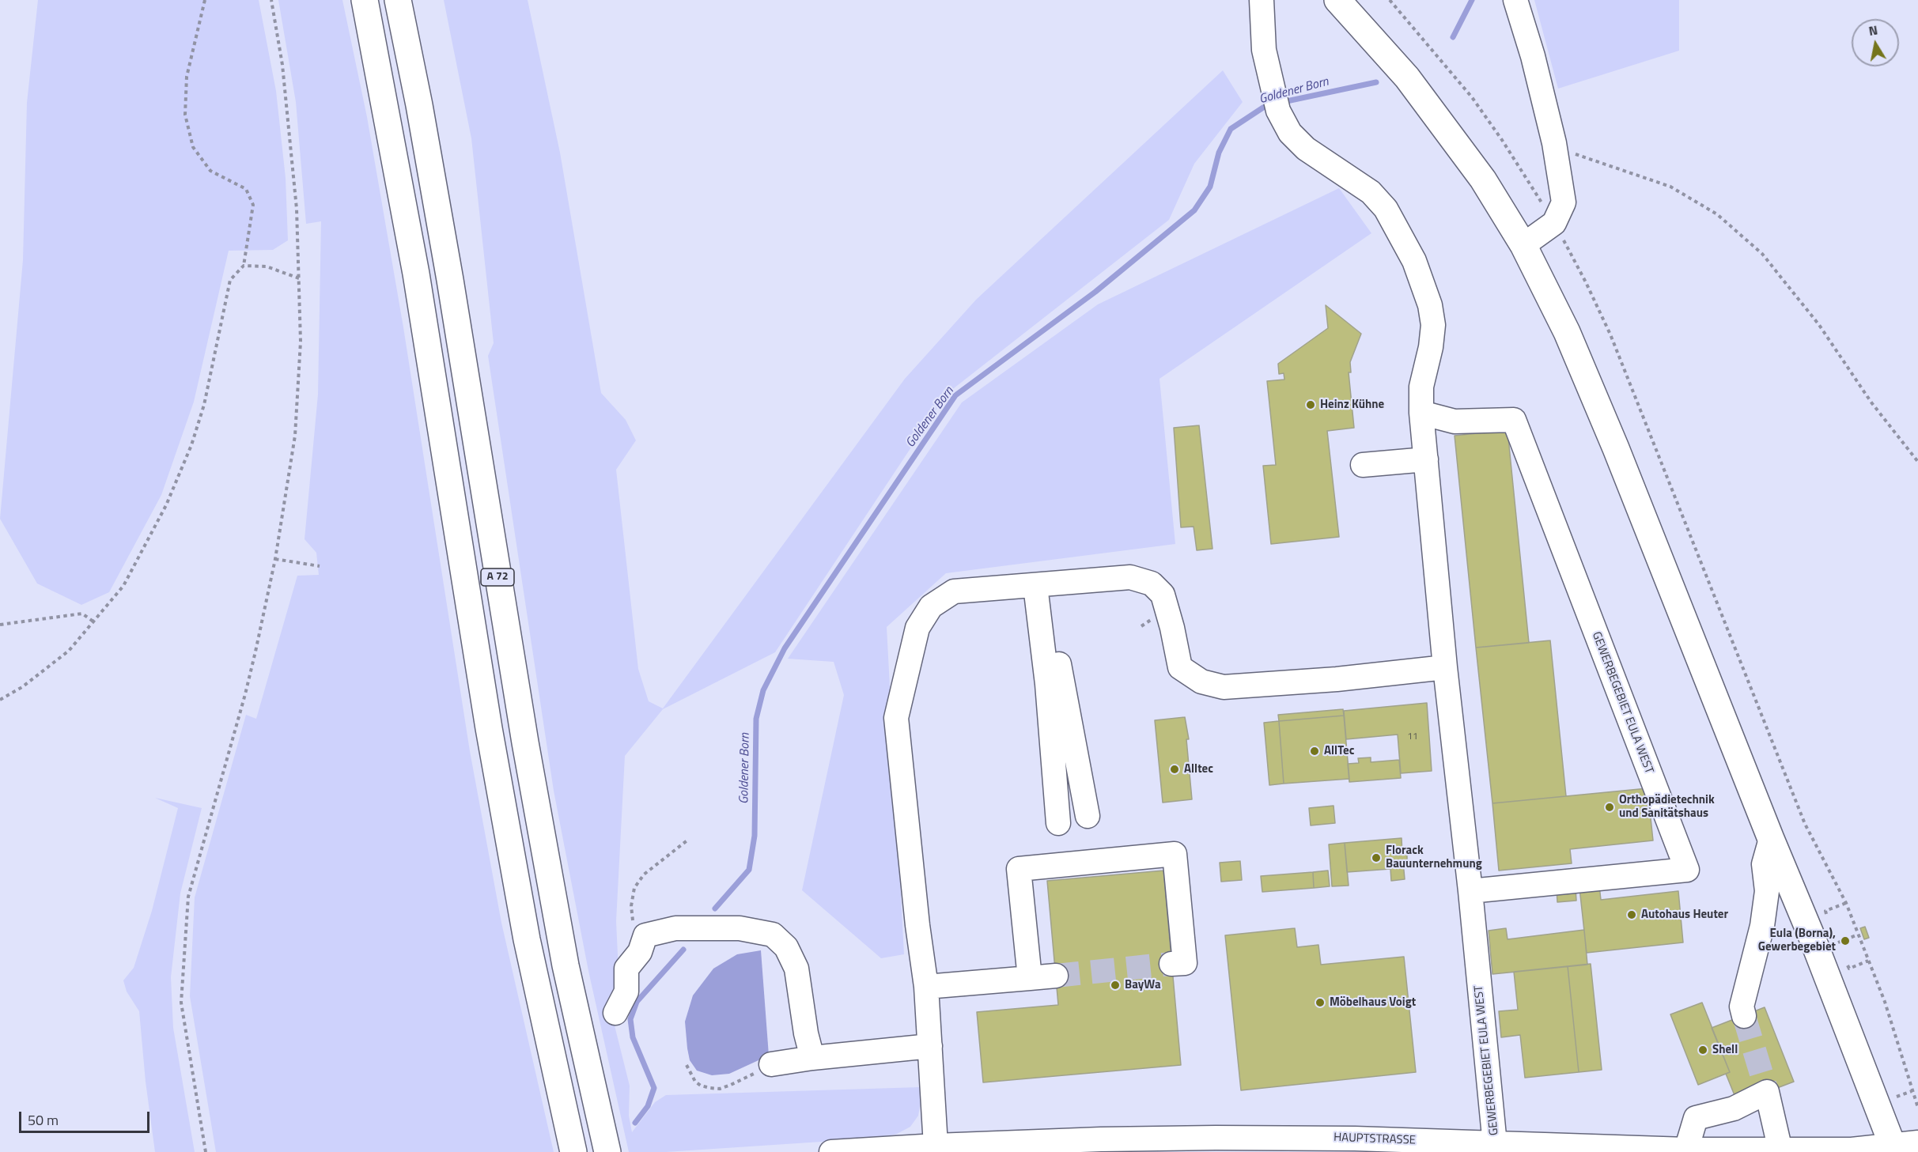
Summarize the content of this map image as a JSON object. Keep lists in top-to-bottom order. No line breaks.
{"streets":{"main road":["A 72"],"street":["GEWERBEGEBIET EULA WEST","HAUPTSTRASSE"]},"crossings":[["GEWERBEGEBIET EULA WEST","HAUPTSTRASSE"]],"water":["Goldener Born"],"places":["Heinz Kühne","AllTec","Alltec","Orthopädietechnik und Sanitätshaus","Florack Bauunternehmung","Autohaus Heuter","Eula (Borna), Gewerbegebiet","BayWa","Möbelhaus Voigt","Shell"],"house_numbers":["11"],"scale_bar":"50 m","north":"top"}
